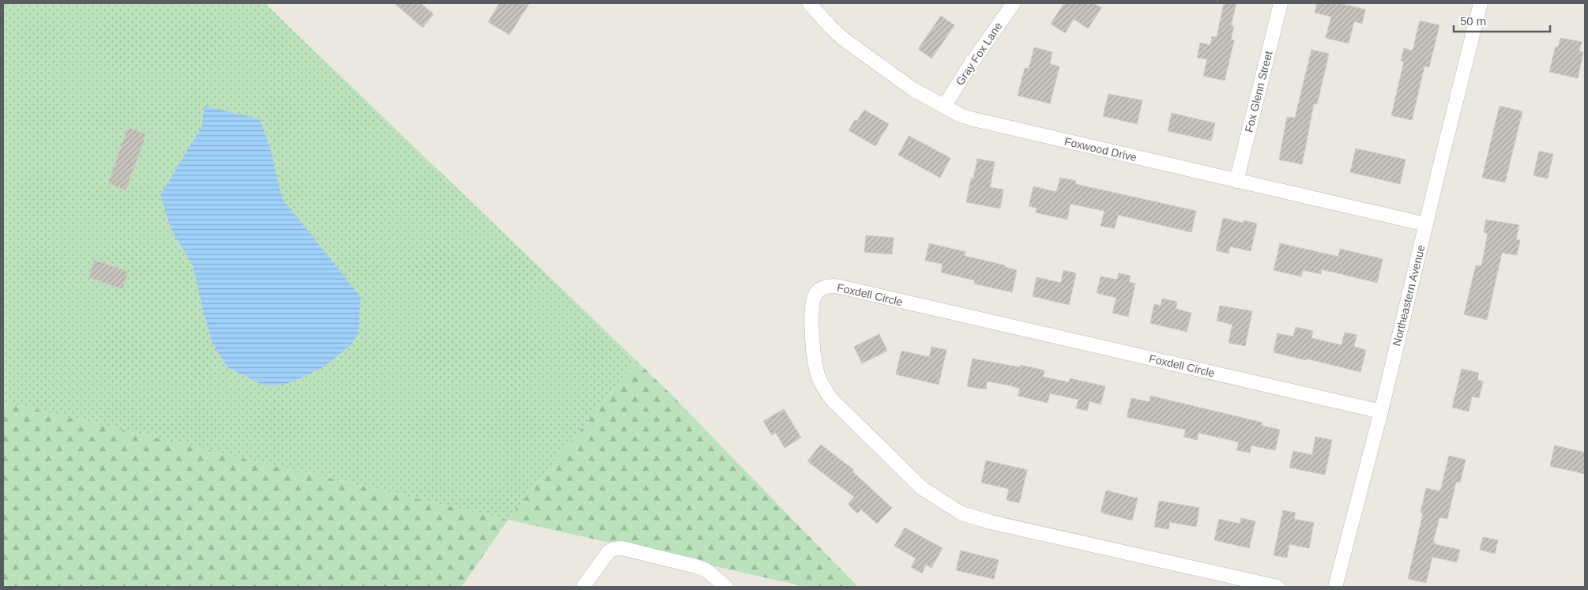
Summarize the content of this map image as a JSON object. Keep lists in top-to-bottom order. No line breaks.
{"streets":{"street":["Gray Fox Lane","Fox Glenn Street","Foxwood Drive","Foxdell Circle","Northeastern Avenue"]},"crossings":[["Gray Fox Lane","Foxwood Drive"],["Fox Glenn Street","Foxwood Drive"],["Foxwood Drive","Northeastern Avenue"],["Foxdell Circle","Northeastern Avenue"]],"scale_bar":"50 m"}
